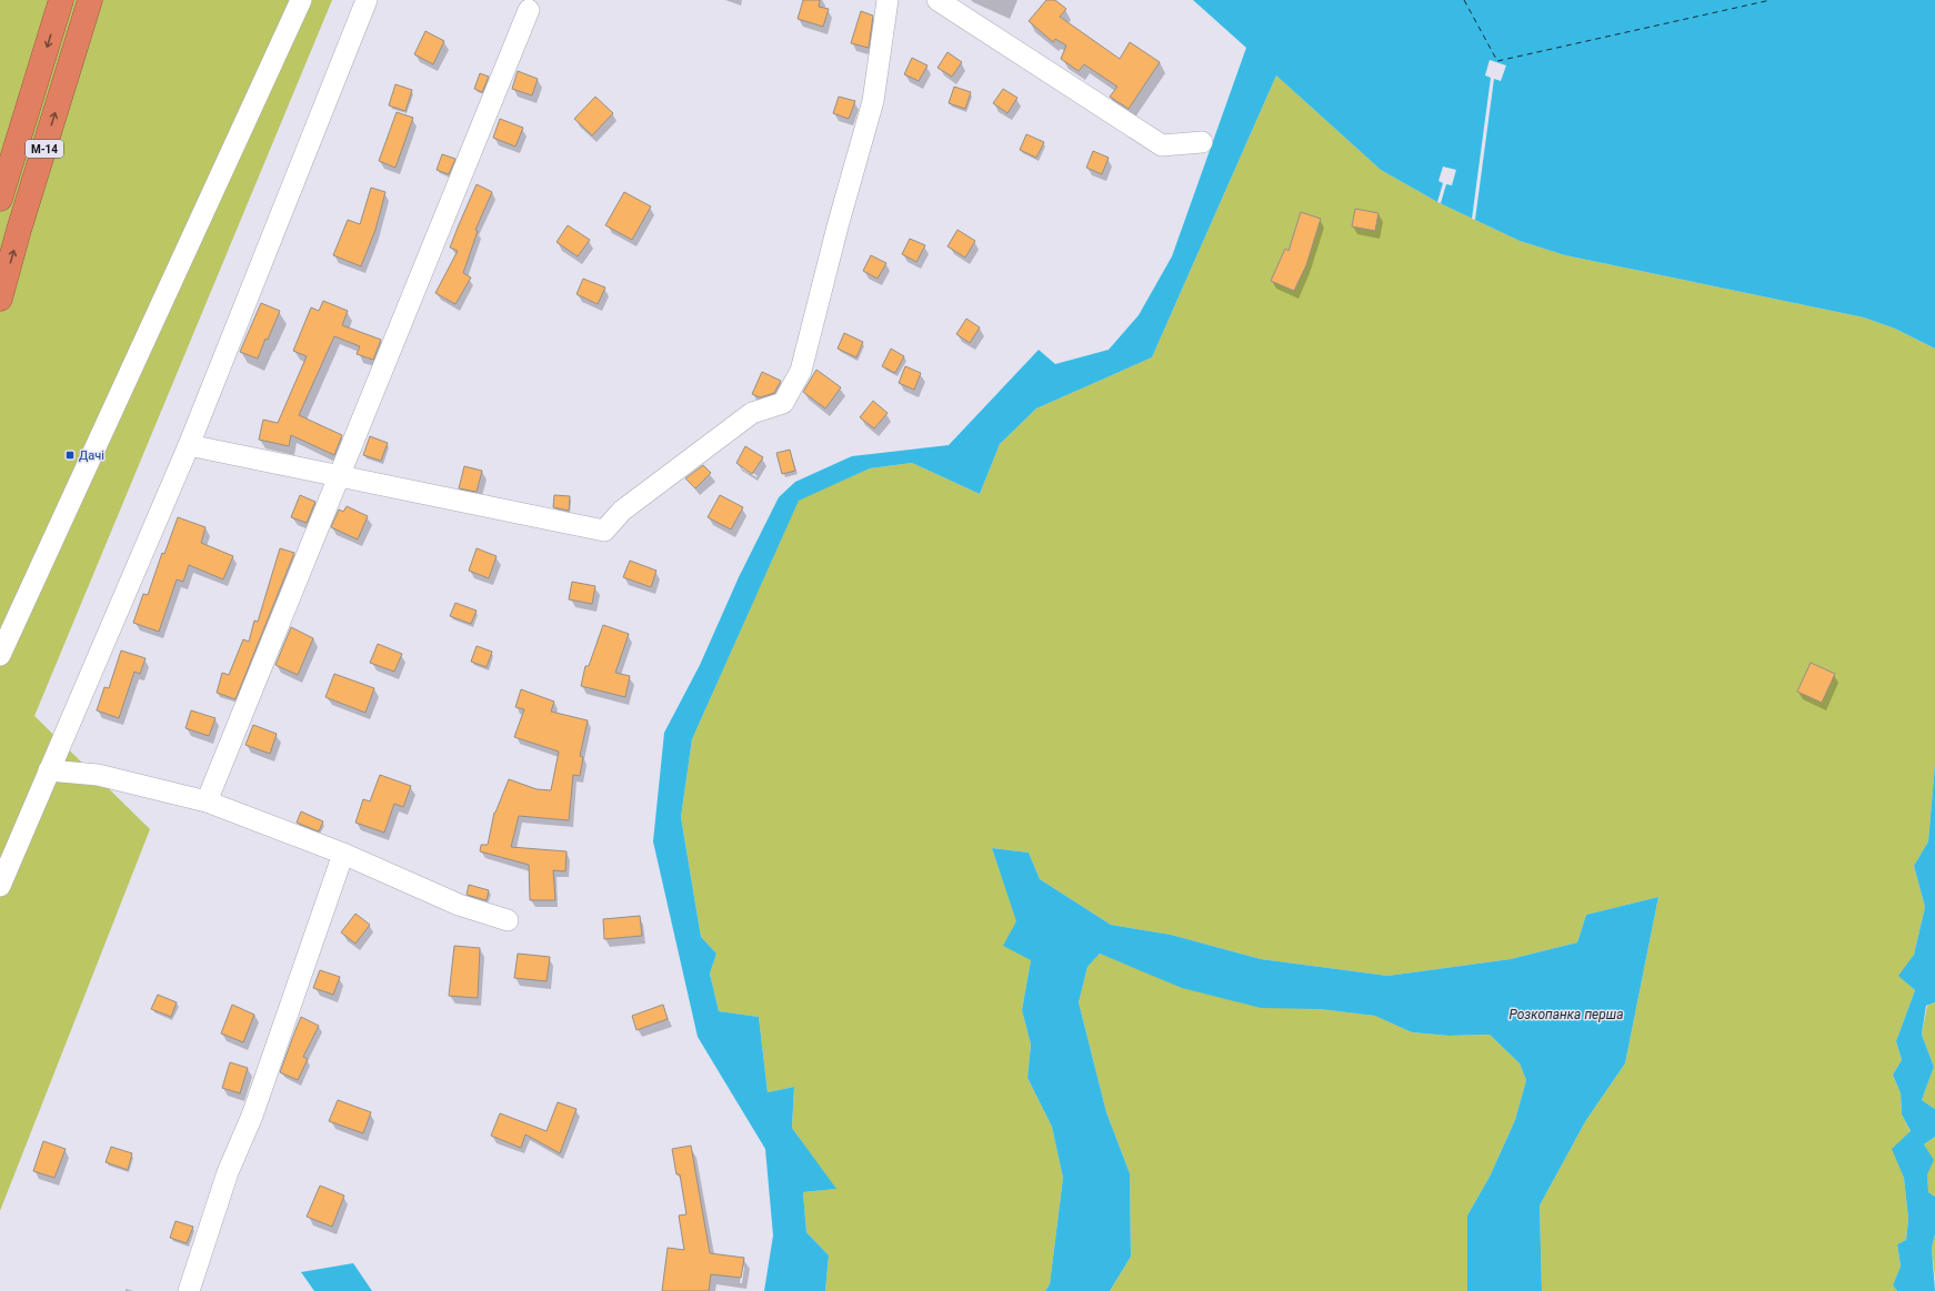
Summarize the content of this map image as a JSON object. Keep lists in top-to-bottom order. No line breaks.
{"streets":{"highway":["М-14"]},"water":["Розкопанка перша"],"places":{"transit":["Дачі"]}}
